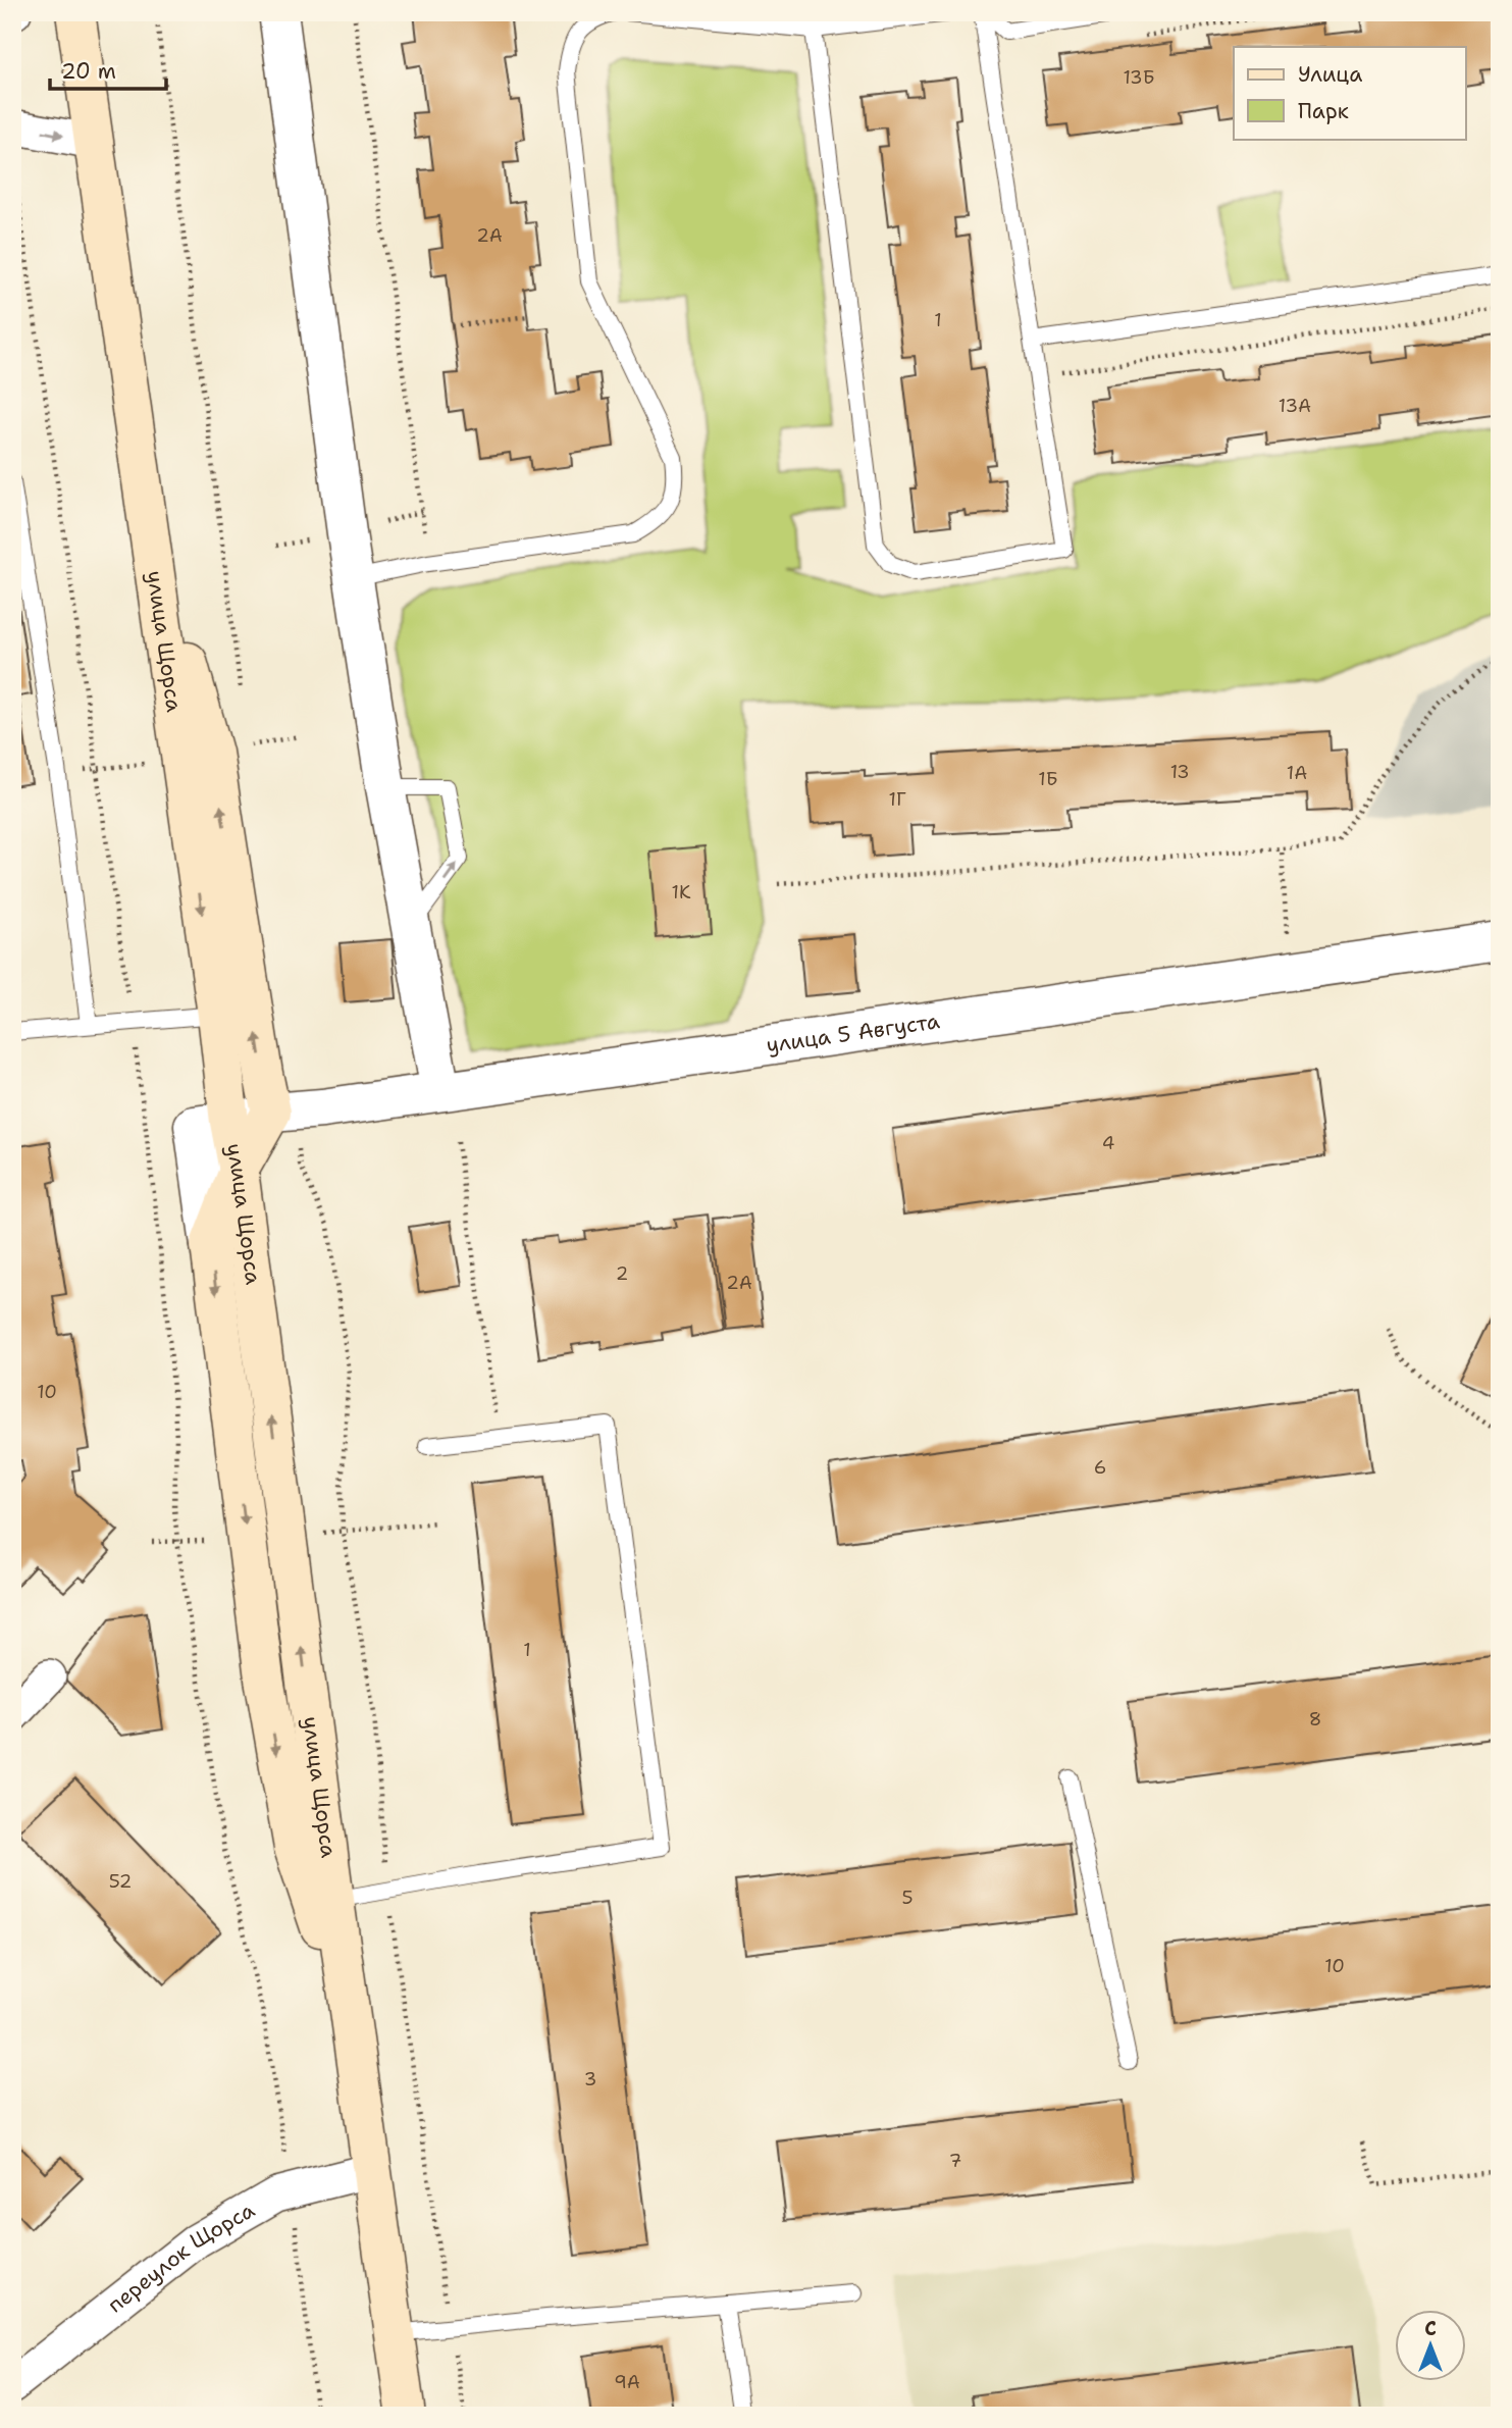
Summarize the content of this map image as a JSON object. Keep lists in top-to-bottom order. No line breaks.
{"streets":{"main road":["улица Щорса"],"street":["улица 5 Августа","переулок Щорса"]},"crossings":[["улица Щорса","переулок Щорса"]],"house_numbers":["13Б","2А","1","13А","1З","1А","1Б","1Г","1К","4","2","2А","10","6","1","8","52","5","10","3","7","9А"],"legend":["Улица","Парк"],"scale_bar":"20 m","north":"top"}
